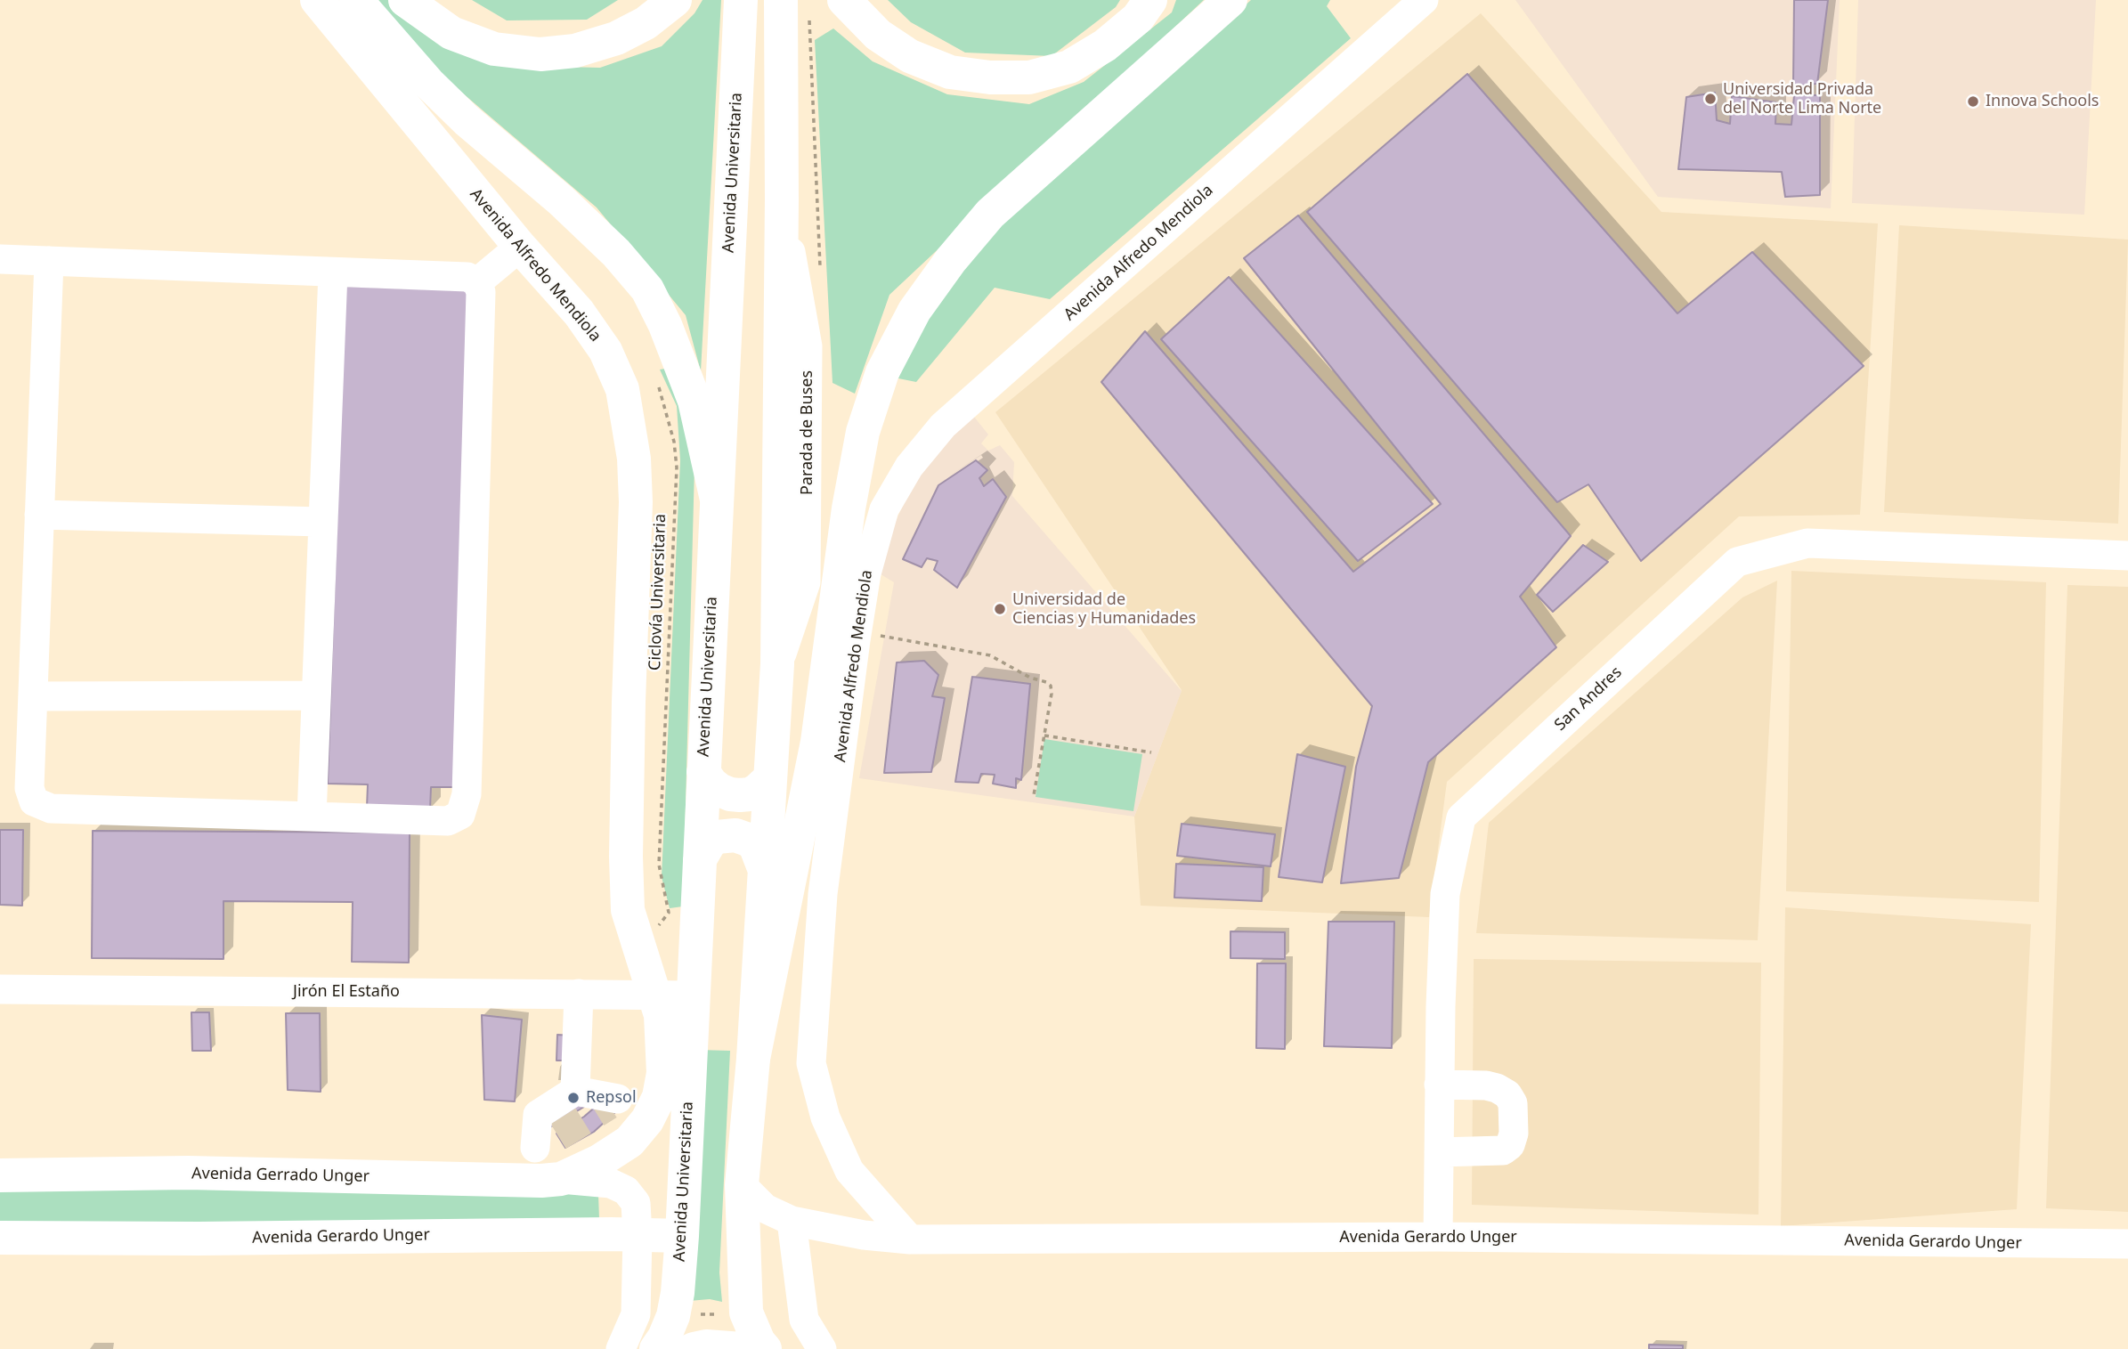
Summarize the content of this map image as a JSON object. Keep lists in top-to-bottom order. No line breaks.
{"streets":{"main road":["Avenida Universitaria","Avenida Alfredo Mendiola","Avenida Gerrado Unger","Avenida Gerardo Unger"],"street":["San Andres","Jirón El Estaño"],"path":["Ciclovía Universitaria"]},"crossings":[["Avenida Universitaria","Jirón El Estaño"],["Avenida Universitaria","Avenida Gerrado Unger"],["Avenida Universitaria","Avenida Gerardo Unger"],["Avenida Alfredo Mendiola","Ciclovía Universitaria"],["Avenida Alfredo Mendiola","Jirón El Estaño"],["Avenida Alfredo Mendiola","Avenida Gerrado Unger"],["Avenida Alfredo Mendiola","Avenida Gerardo Unger"],["San Andres","Avenida Gerardo Unger"],["Avenida Gerrado Unger","Avenida Gerardo Unger"]],"places":["Universidad Privada del Norte Lima Norte","Innova Schools","Universidad de Ciencias y Humanidades","Repsol"]}
